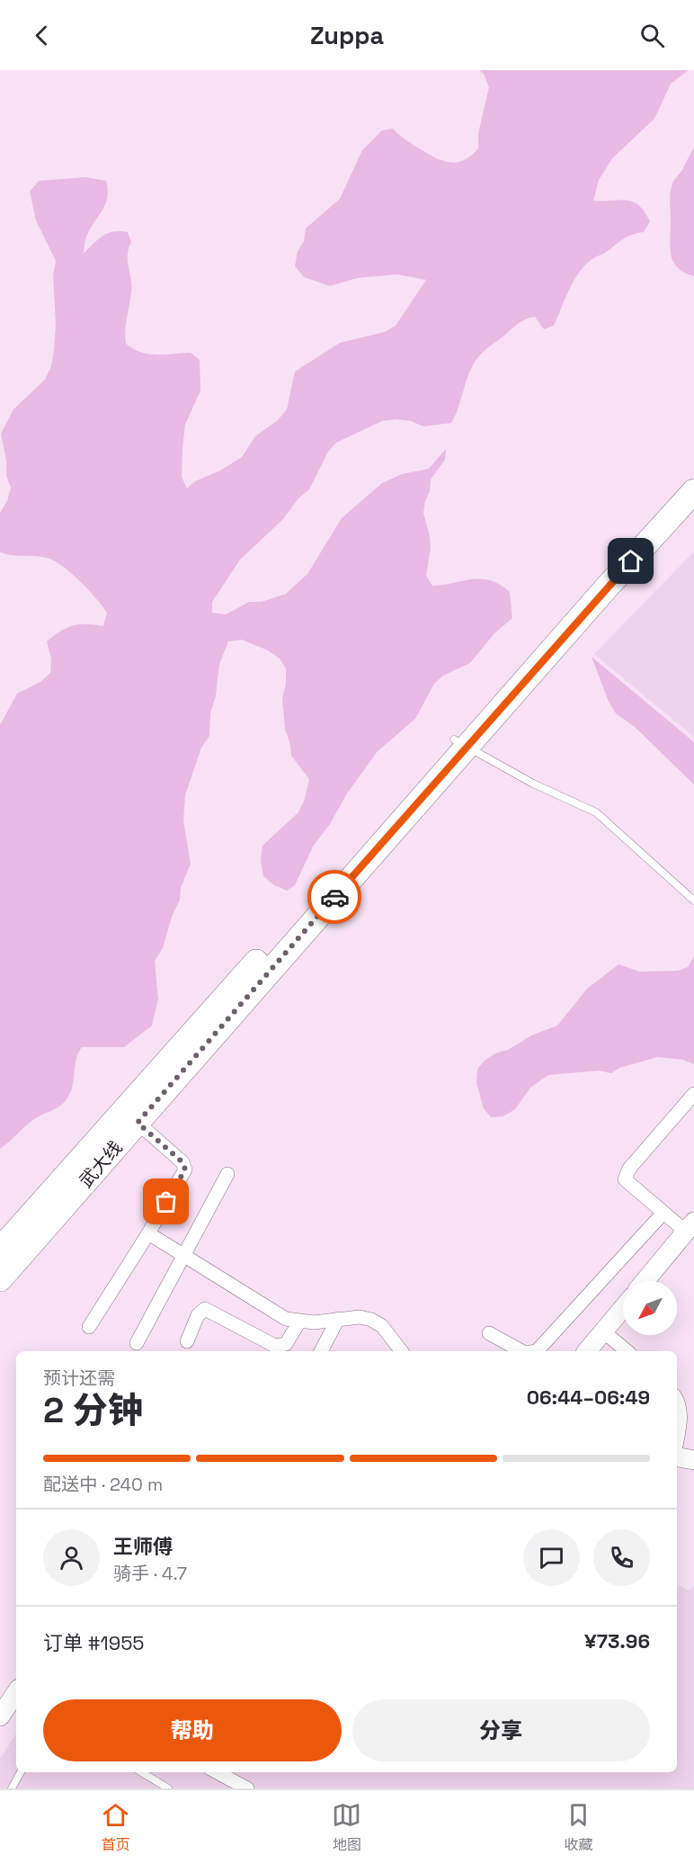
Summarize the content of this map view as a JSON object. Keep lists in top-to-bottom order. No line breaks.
{"streets":{"highway":["武大线"]},"north":"bottom left","page":{"header":"Zuppa","heading":["2 分钟","预计还需","06:44–06:49"],"panel":["王师傅","骑手 · 4.7","订单 #1955","¥73.96"],"bar":"配送中 · 240 m","buttons":["帮助","分享"],"tabs":["首页","地图","收藏"]}}
